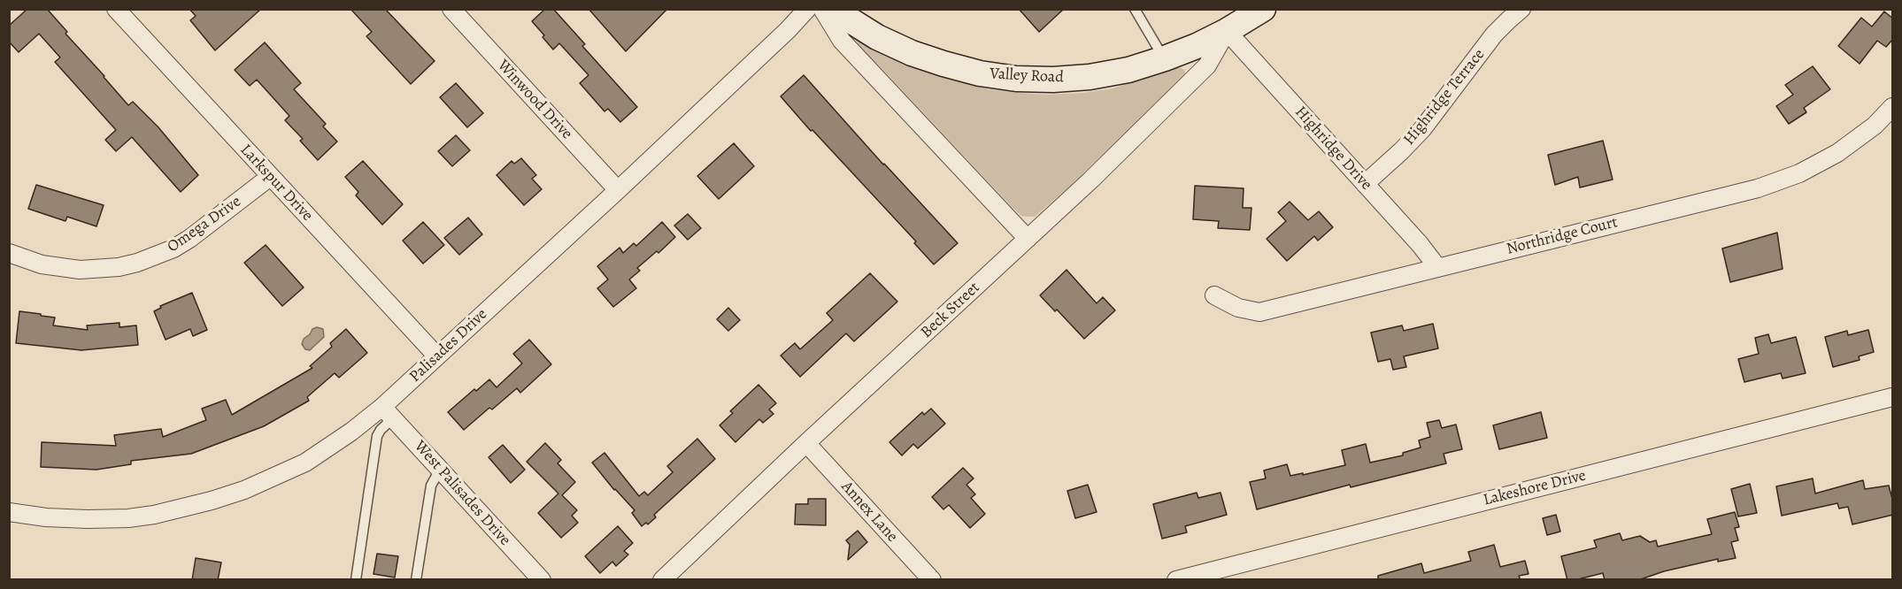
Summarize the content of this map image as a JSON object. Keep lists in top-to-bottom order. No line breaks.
{"streets":{"main road":["Valley Road"],"street":["Highridge Terrace","Winwood Drive","Highridge Drive","Larkspur Drive","Omega Drive","Northridge Court","Beck Street","Palisades Drive","Lakeshore Drive","West Palisades Drive","Annex Lane"]},"crossings":[["Valley Road","Highridge Drive"],["Valley Road","Beck Street"],["Highridge Terrace","Highridge Drive"],["Winwood Drive","Palisades Drive"],["Highridge Drive","Northridge Court"],["Highridge Drive","Beck Street"],["Larkspur Drive","Omega Drive"],["Larkspur Drive","Palisades Drive"],["Beck Street","Annex Lane"],["Palisades Drive","West Palisades Drive"]]}
